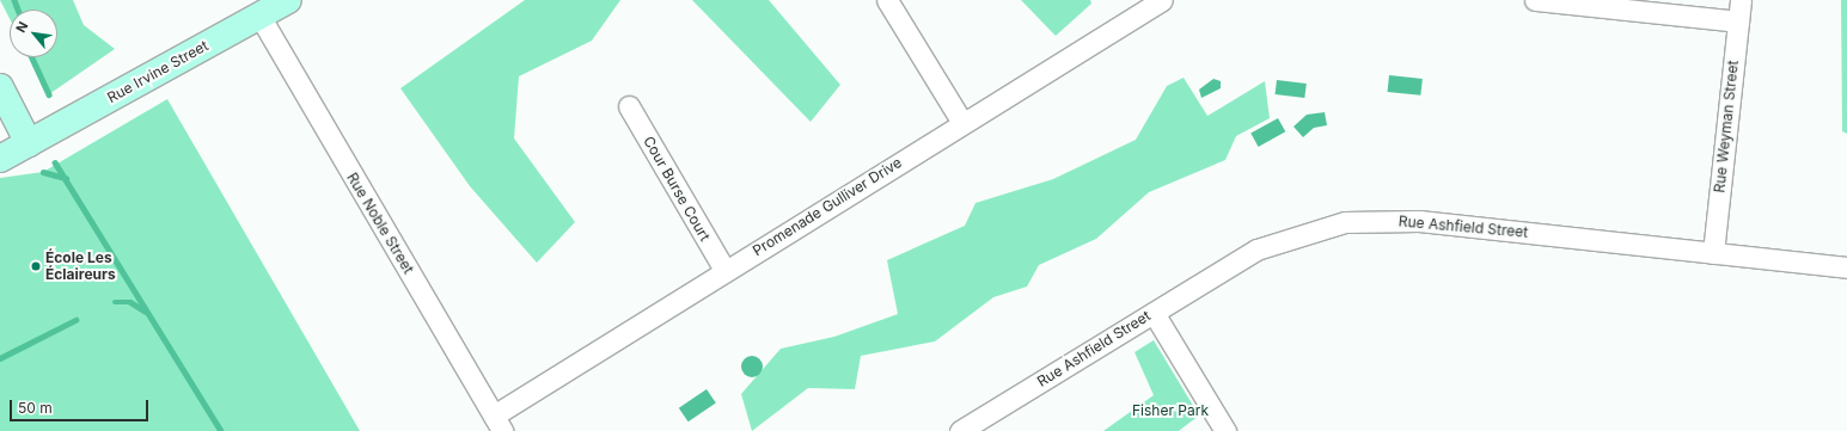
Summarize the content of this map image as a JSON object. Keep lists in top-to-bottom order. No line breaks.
{"streets":{"street":["Rue Irvine Street","Rue Weyman Street","Cour Burse Court","Promenade Gulliver Drive","Rue Noble Street","Rue Ashfield Street"]},"crossings":[["Rue Irvine Street","Rue Noble Street"],["Rue Weyman Street","Rue Ashfield Street"],["Cour Burse Court","Promenade Gulliver Drive"],["Promenade Gulliver Drive","Rue Noble Street"]],"parks":["Fisher Park"],"places":["École Les Éclaireurs"],"scale_bar":"50 m","north":"top left"}
